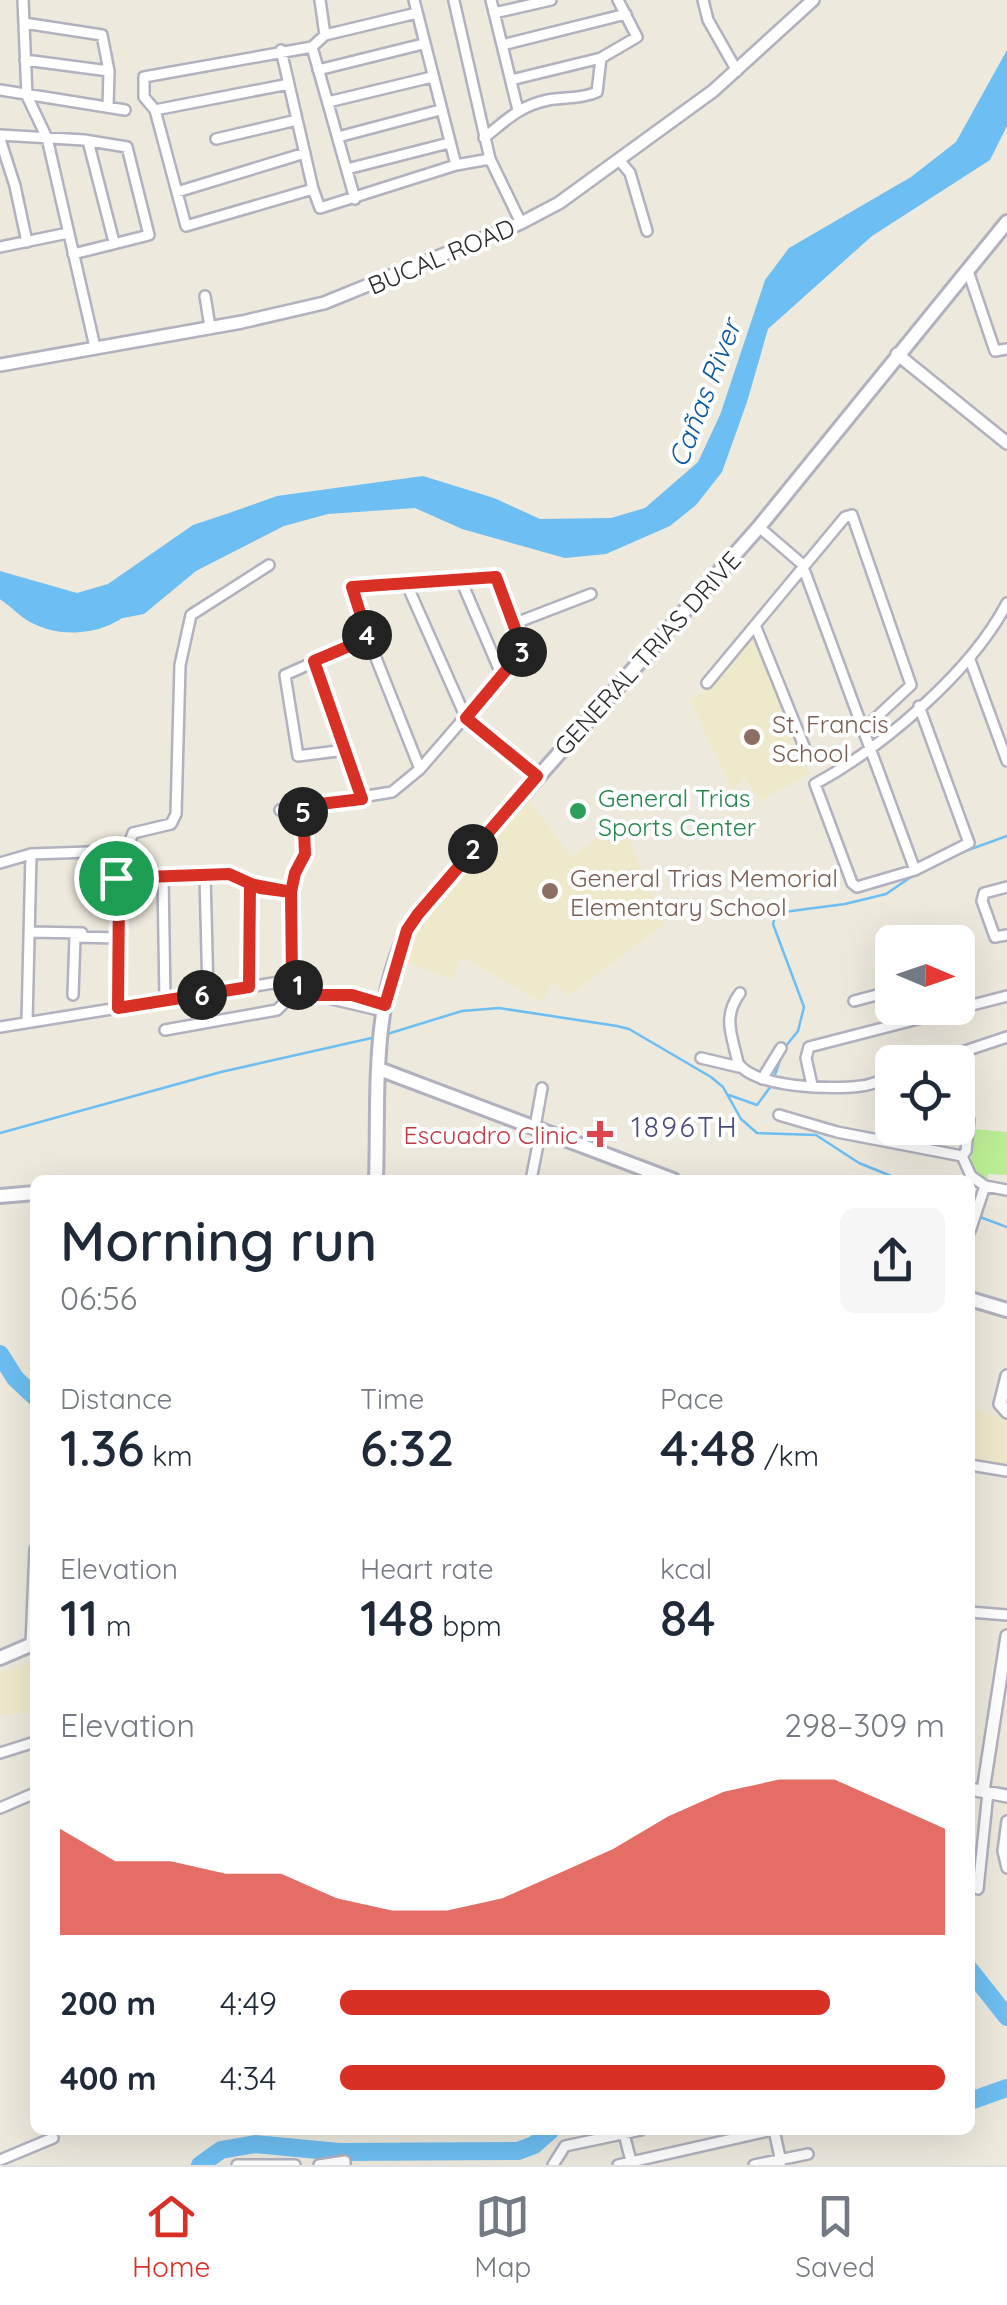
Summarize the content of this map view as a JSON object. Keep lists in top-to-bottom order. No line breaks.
{"streets":{"main road":["GENERAL TRIAS DRIVE"],"street":["BUCAL ROAD"]},"districts":["1896TH"],"water":["Cañas River"],"places":{"other":["St. Francis School","General Trias Sports Center","General Trias Memorial Elementary School"],"health":["Escuadro Clinic"]},"north":"right","page":{"pins":["4","3","5","2","1","6"],"heading":["Morning run","06:56"],"stats":[["Distance","1.36 km"],["Time","6:32"],["Pace","4:48 /km"],["Elevation","11 m"],["Heart rate","148 bpm"],["kcal","84"]],"chart":["Elevation","298–309 m"],"list":[{"name":"200 m","note":"4:49"},{"name":"400 m","note":"4:34"}],"tabs":["Home","Map","Saved"]}}
